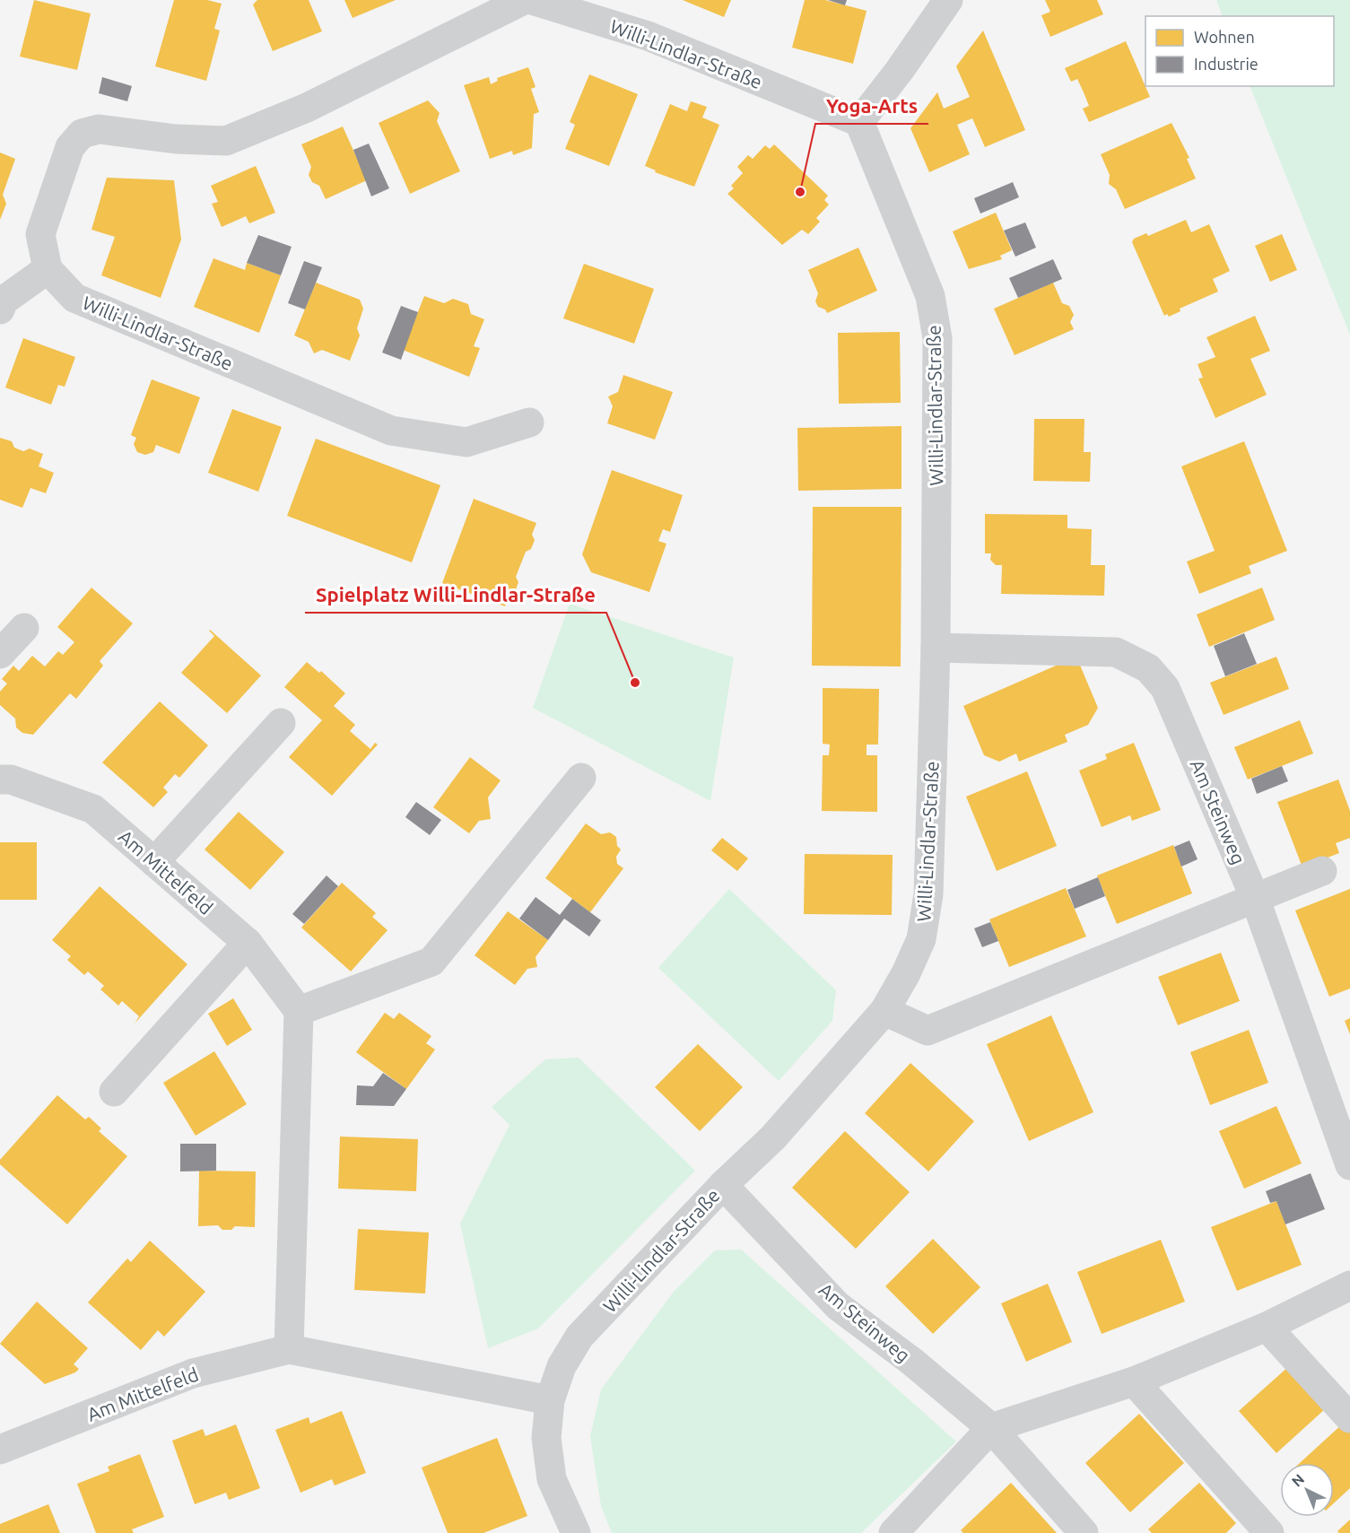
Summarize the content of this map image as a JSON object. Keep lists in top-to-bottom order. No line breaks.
{"streets":{"street":["Willi-Lindlar-Straße","Am Steinweg","Am Mittelfeld"]},"crossings":[["Willi-Lindlar-Straße","Am Steinweg"],["Willi-Lindlar-Straße","Am Mittelfeld"]],"places":["Yoga-Arts","Spielplatz Willi-Lindlar-Straße"],"legend":["Wohnen","Industrie"],"north":"top left"}
